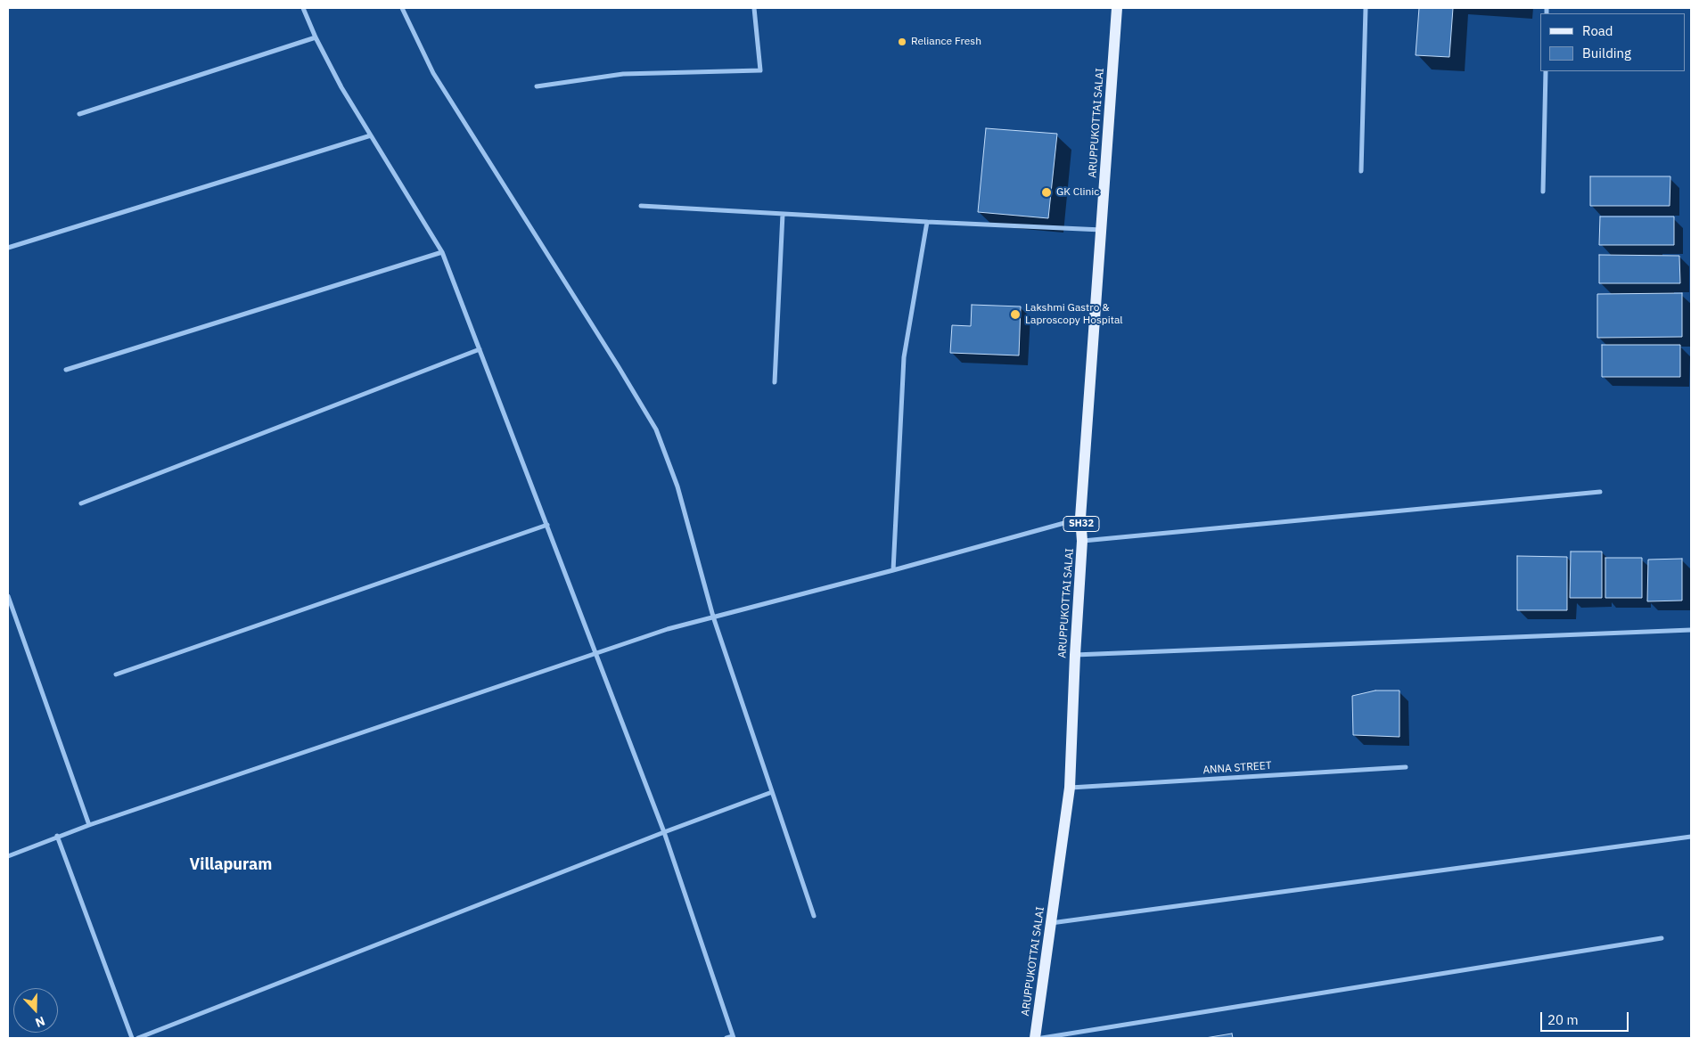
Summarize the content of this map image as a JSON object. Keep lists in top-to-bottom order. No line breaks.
{"streets":{"main road":["ARUPPUKOTTAI SALAI","SH32"],"street":["ANNA STREET"]},"crossings":[["ARUPPUKOTTAI SALAI","ANNA STREET"]],"districts":["Villapuram"],"places":["Reliance Fresh","GK Clinic","Lakshmi Gastro & Laproscopy Hospital"],"legend":["Road","Building"],"scale_bar":"20 m","north":"bottom"}
